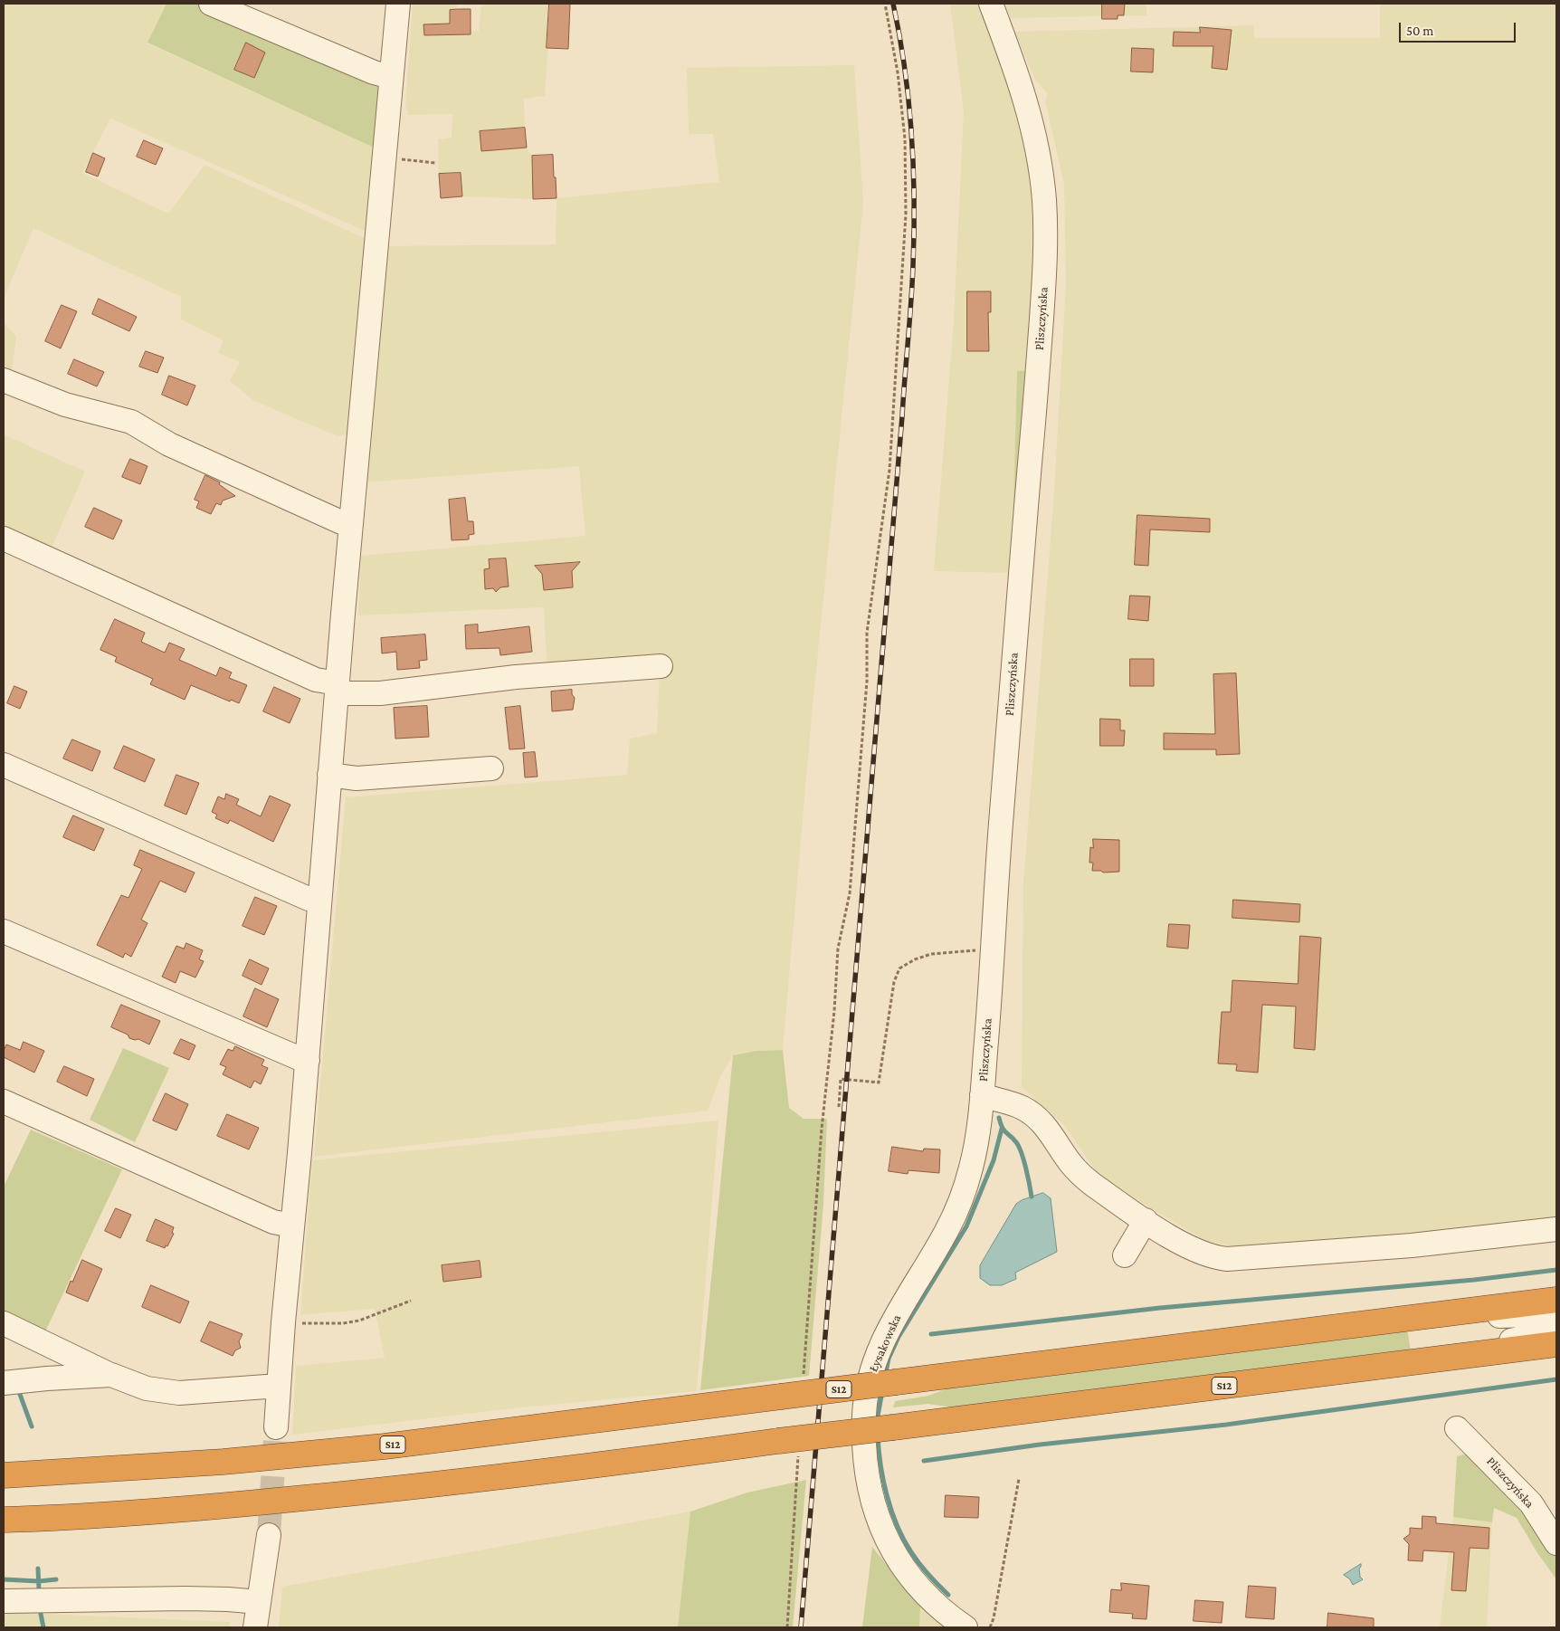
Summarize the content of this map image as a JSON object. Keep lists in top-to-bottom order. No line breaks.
{"streets":{"highway":["S12"],"street":["Pliszczyńska","Łysakowska"]},"crossings":[["Pliszczyńska","Łysakowska"]],"scale_bar":"50 m"}
